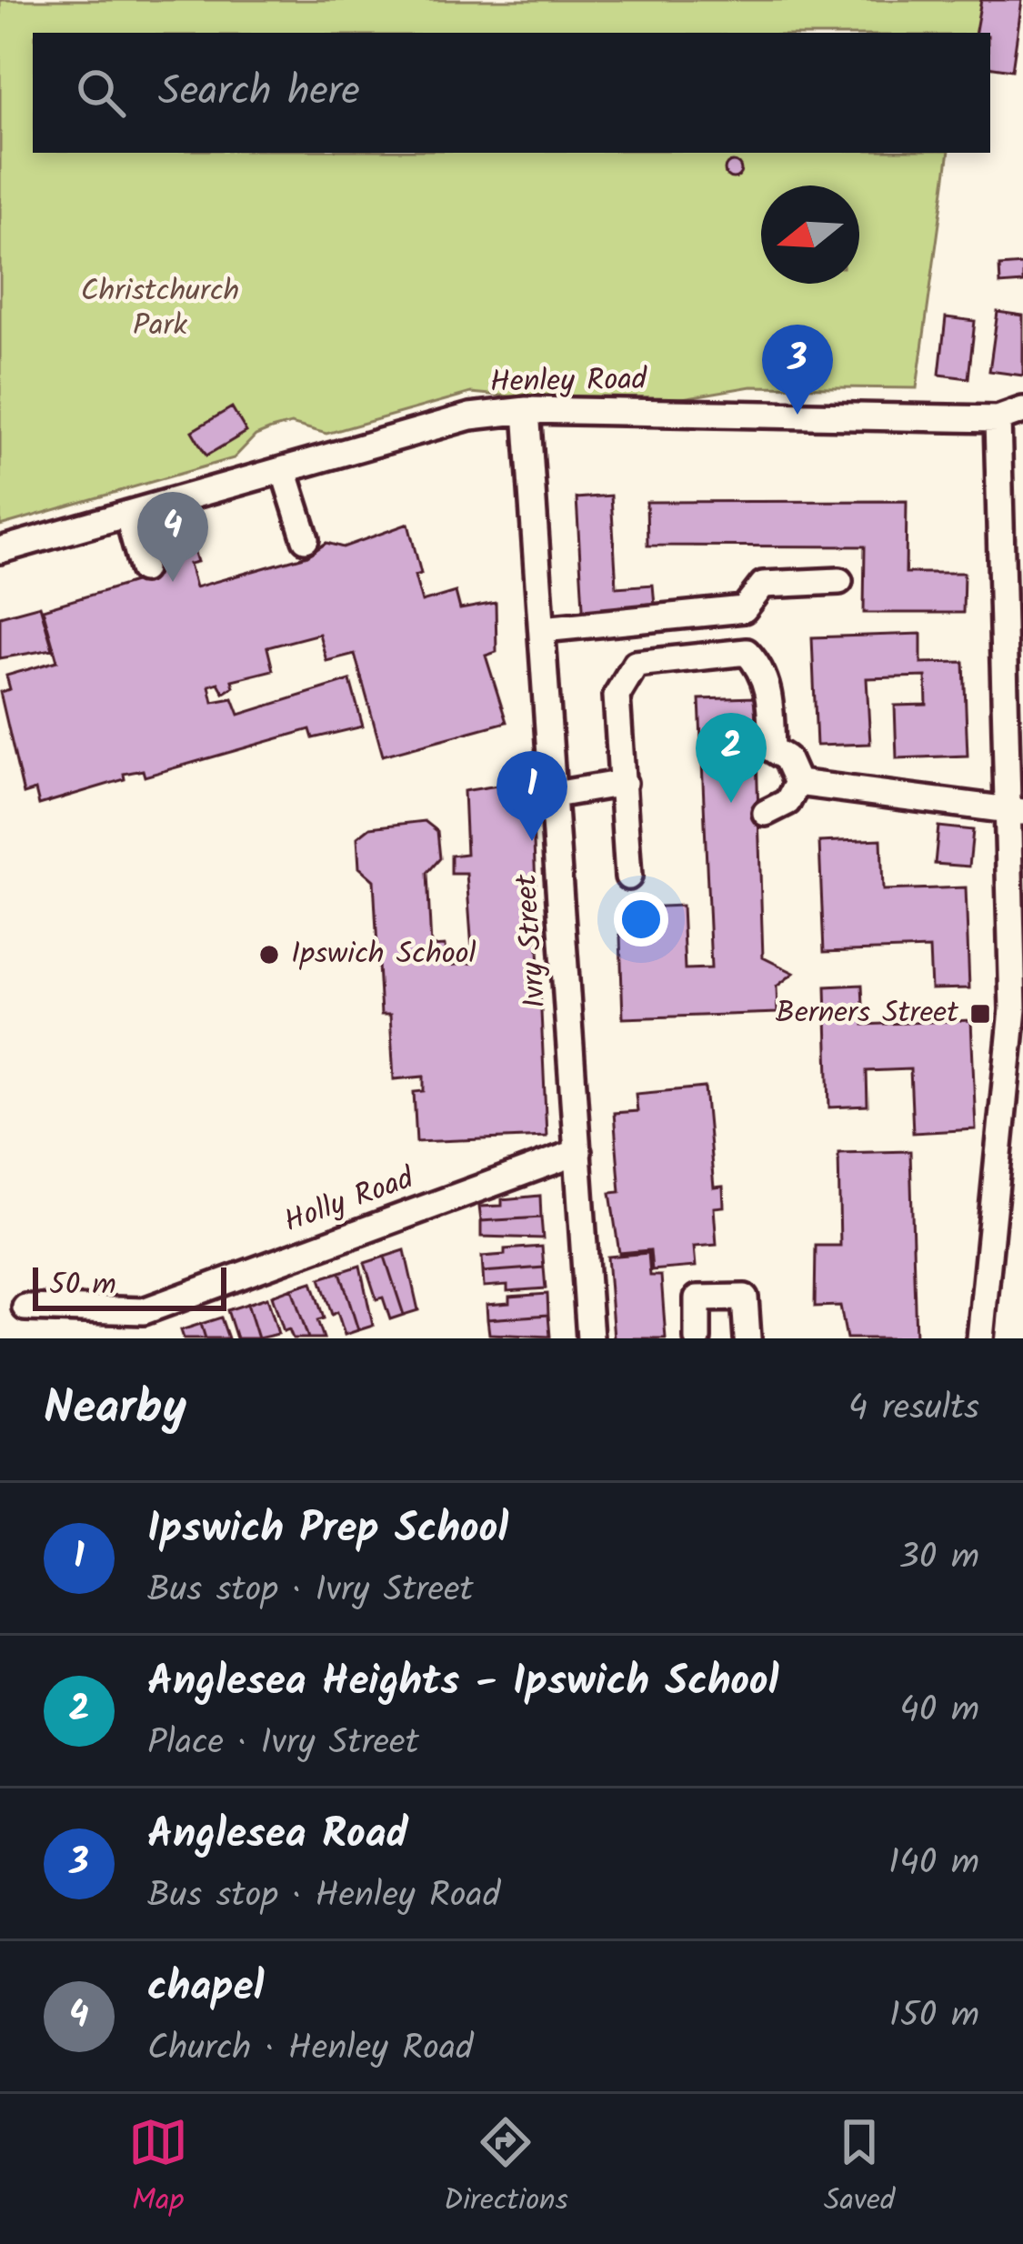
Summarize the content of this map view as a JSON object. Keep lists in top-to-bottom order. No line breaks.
{"streets":{"street":["Henley Road","Ivry Street","Holly Road"]},"crossings":[["Henley Road","Ivry Street"],["Ivry Street","Holly Road"]],"parks":["Christchurch Park"],"places":{"other":["Ipswich School"],"transit":["Berners Street"]},"scale_bar":"50 m","north":"left","page":{"search":"Search here","pins":["3","4","2","1"],"scale":"50 m","heading":["Nearby","4 results"],"list":[{"mark":"1","name":"Ipswich Prep School","note":"Bus stop · Ivry Street","value":"30 m"},{"mark":"2","name":"Anglesea Heights - Ipswich School","note":"Place · Ivry Street","value":"40 m"},{"mark":"3","name":"Anglesea Road","note":"Bus stop · Henley Road","value":"140 m"},{"mark":"4","name":"chapel","note":"Church · Henley Road","value":"150 m"}],"nav":["Map","Directions","Saved"]}}
